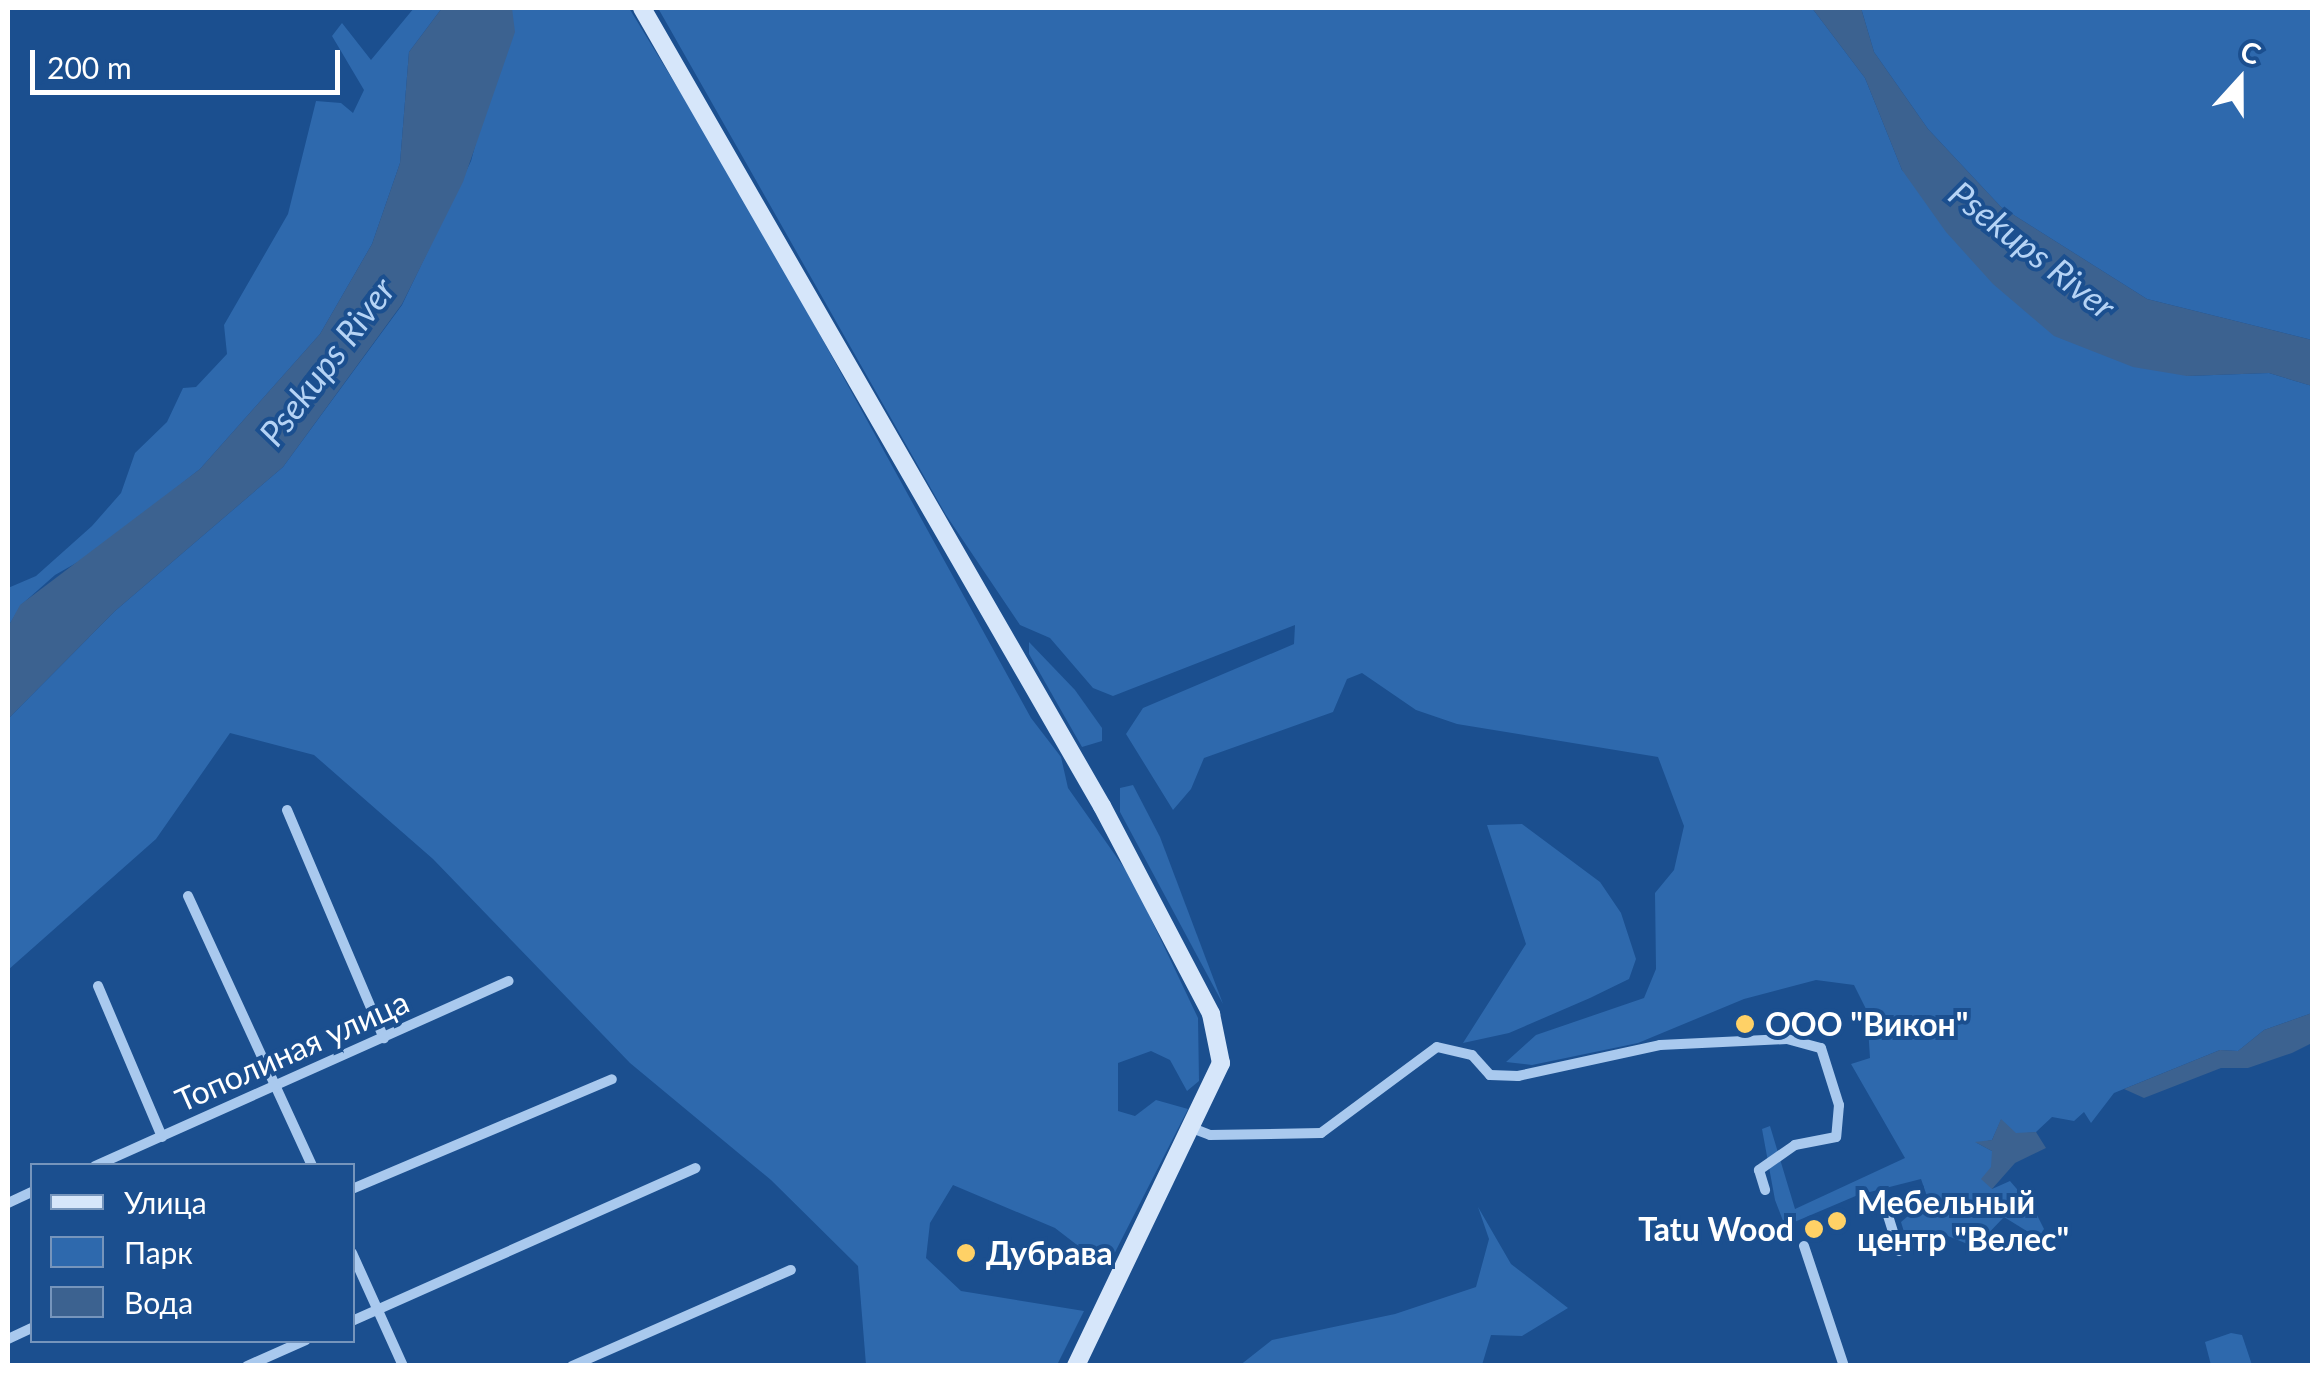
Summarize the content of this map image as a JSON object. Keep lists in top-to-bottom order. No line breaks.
{"streets":{"street":["Тополиная улица"]},"water":["Psekups River"],"places":["ООО \"Викон\"","Мебельный центр \"Велес\"","Tatu Wood","Дубрава"],"legend":["Улица","Парк","Вода"],"scale_bar":"200 m","north":"top"}
